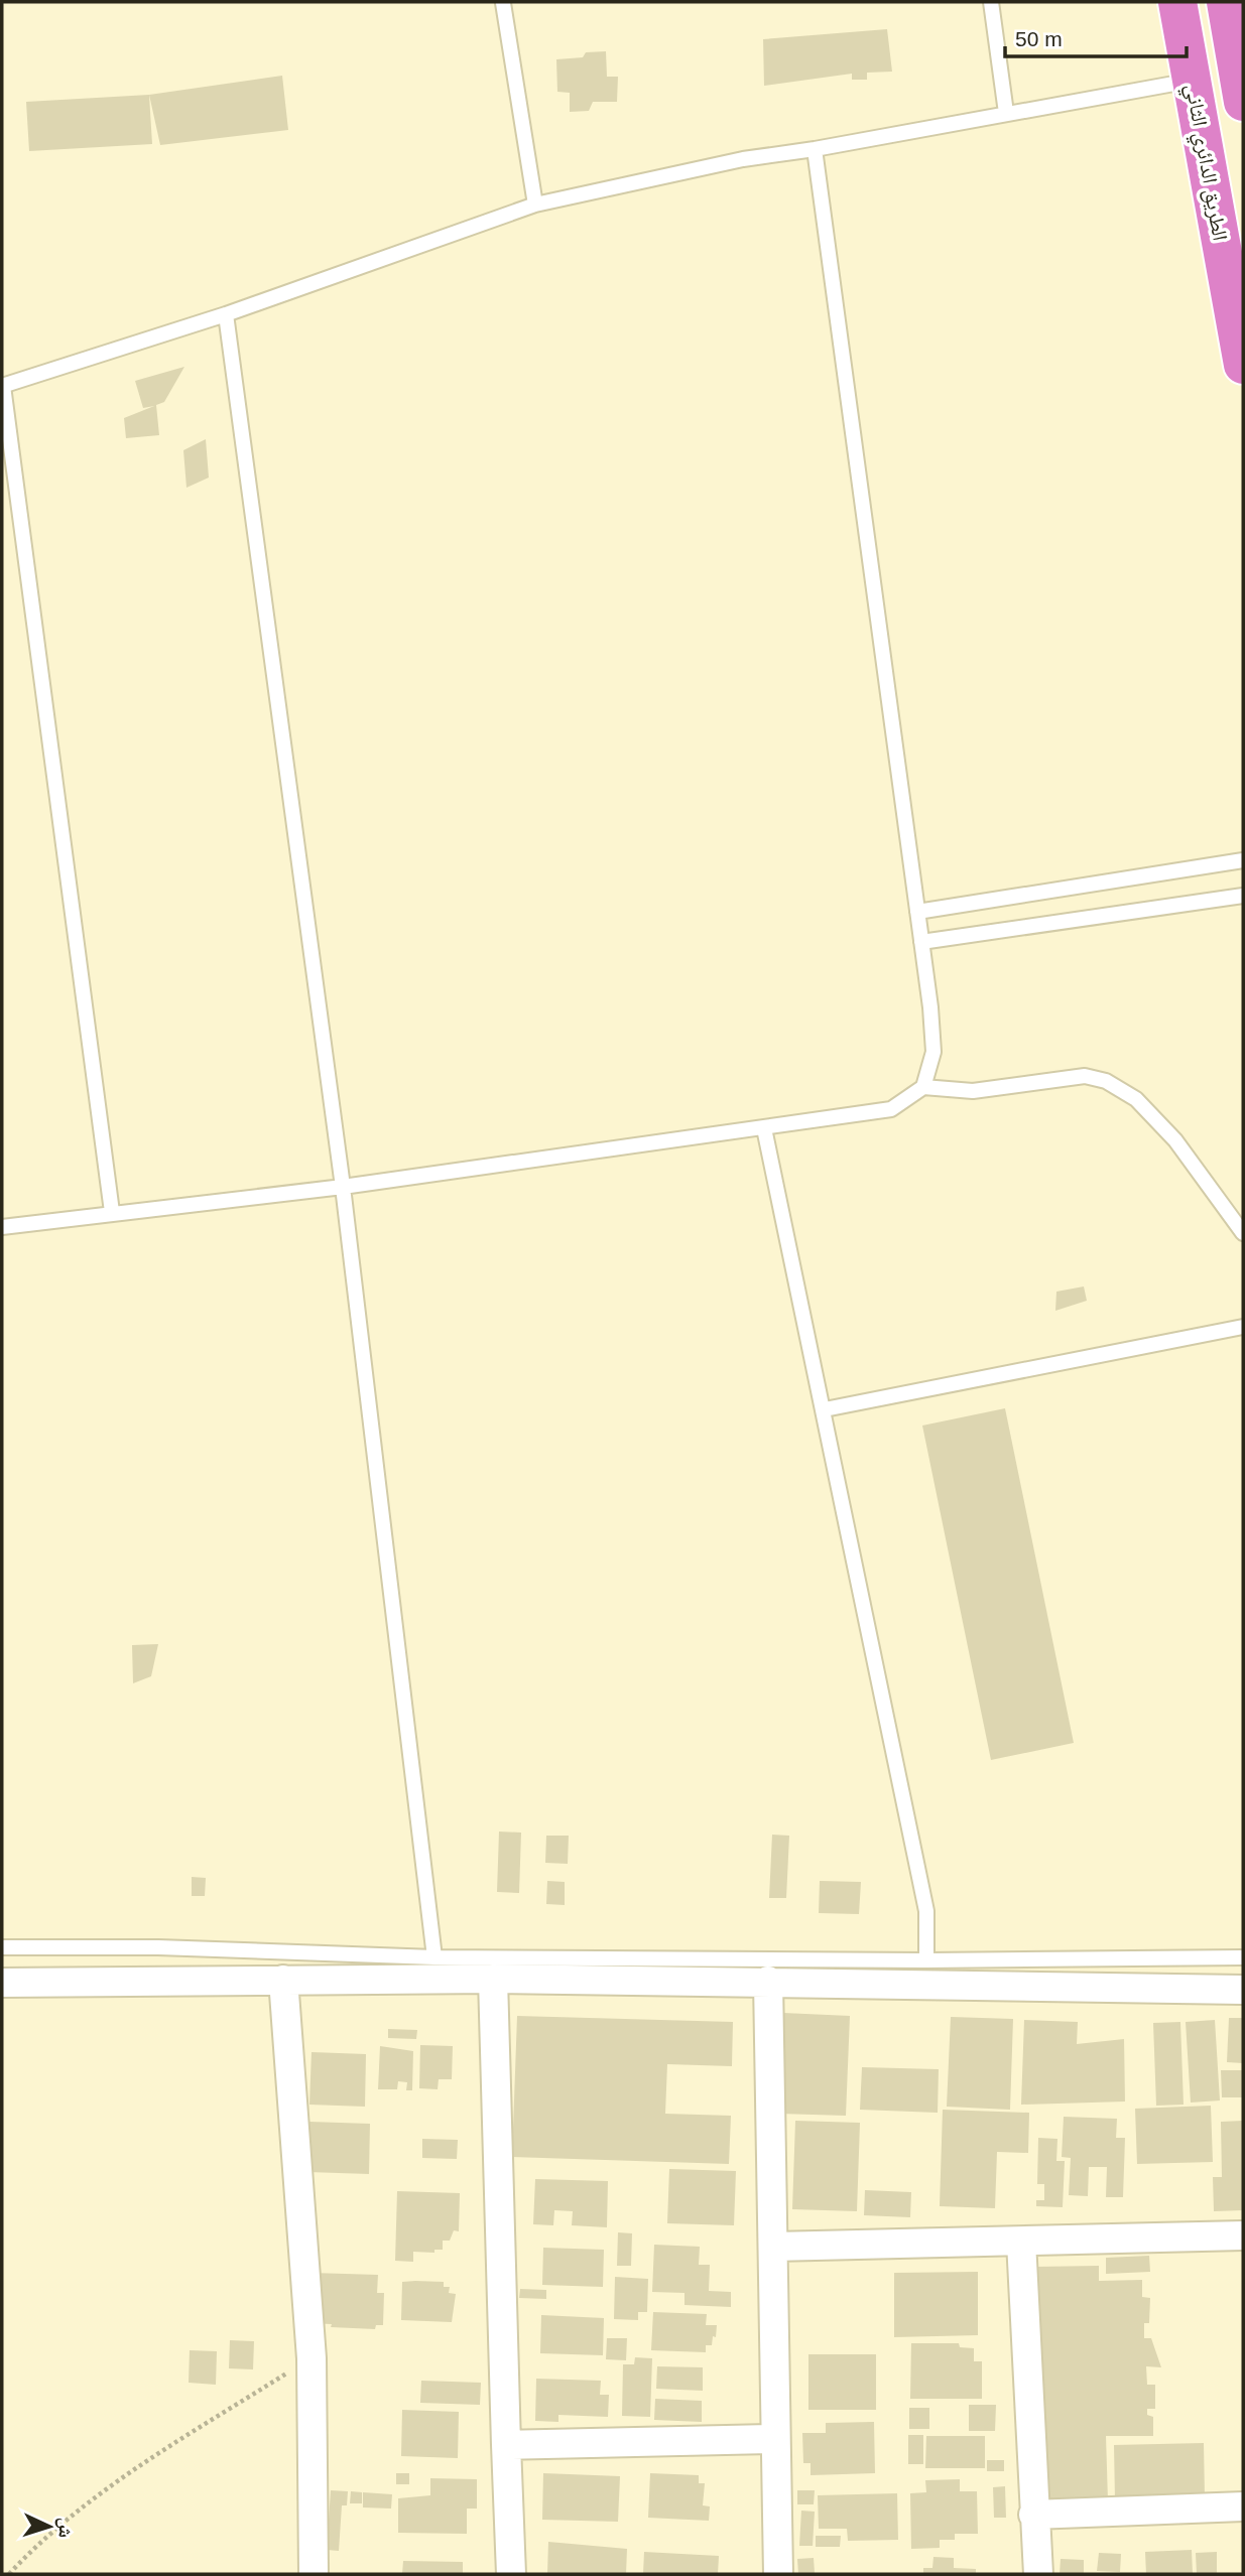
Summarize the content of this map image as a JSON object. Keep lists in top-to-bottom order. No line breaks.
{"streets":{"highway":["الطريق الدائري الثاني"]},"scale_bar":"50 m","north":"right"}
